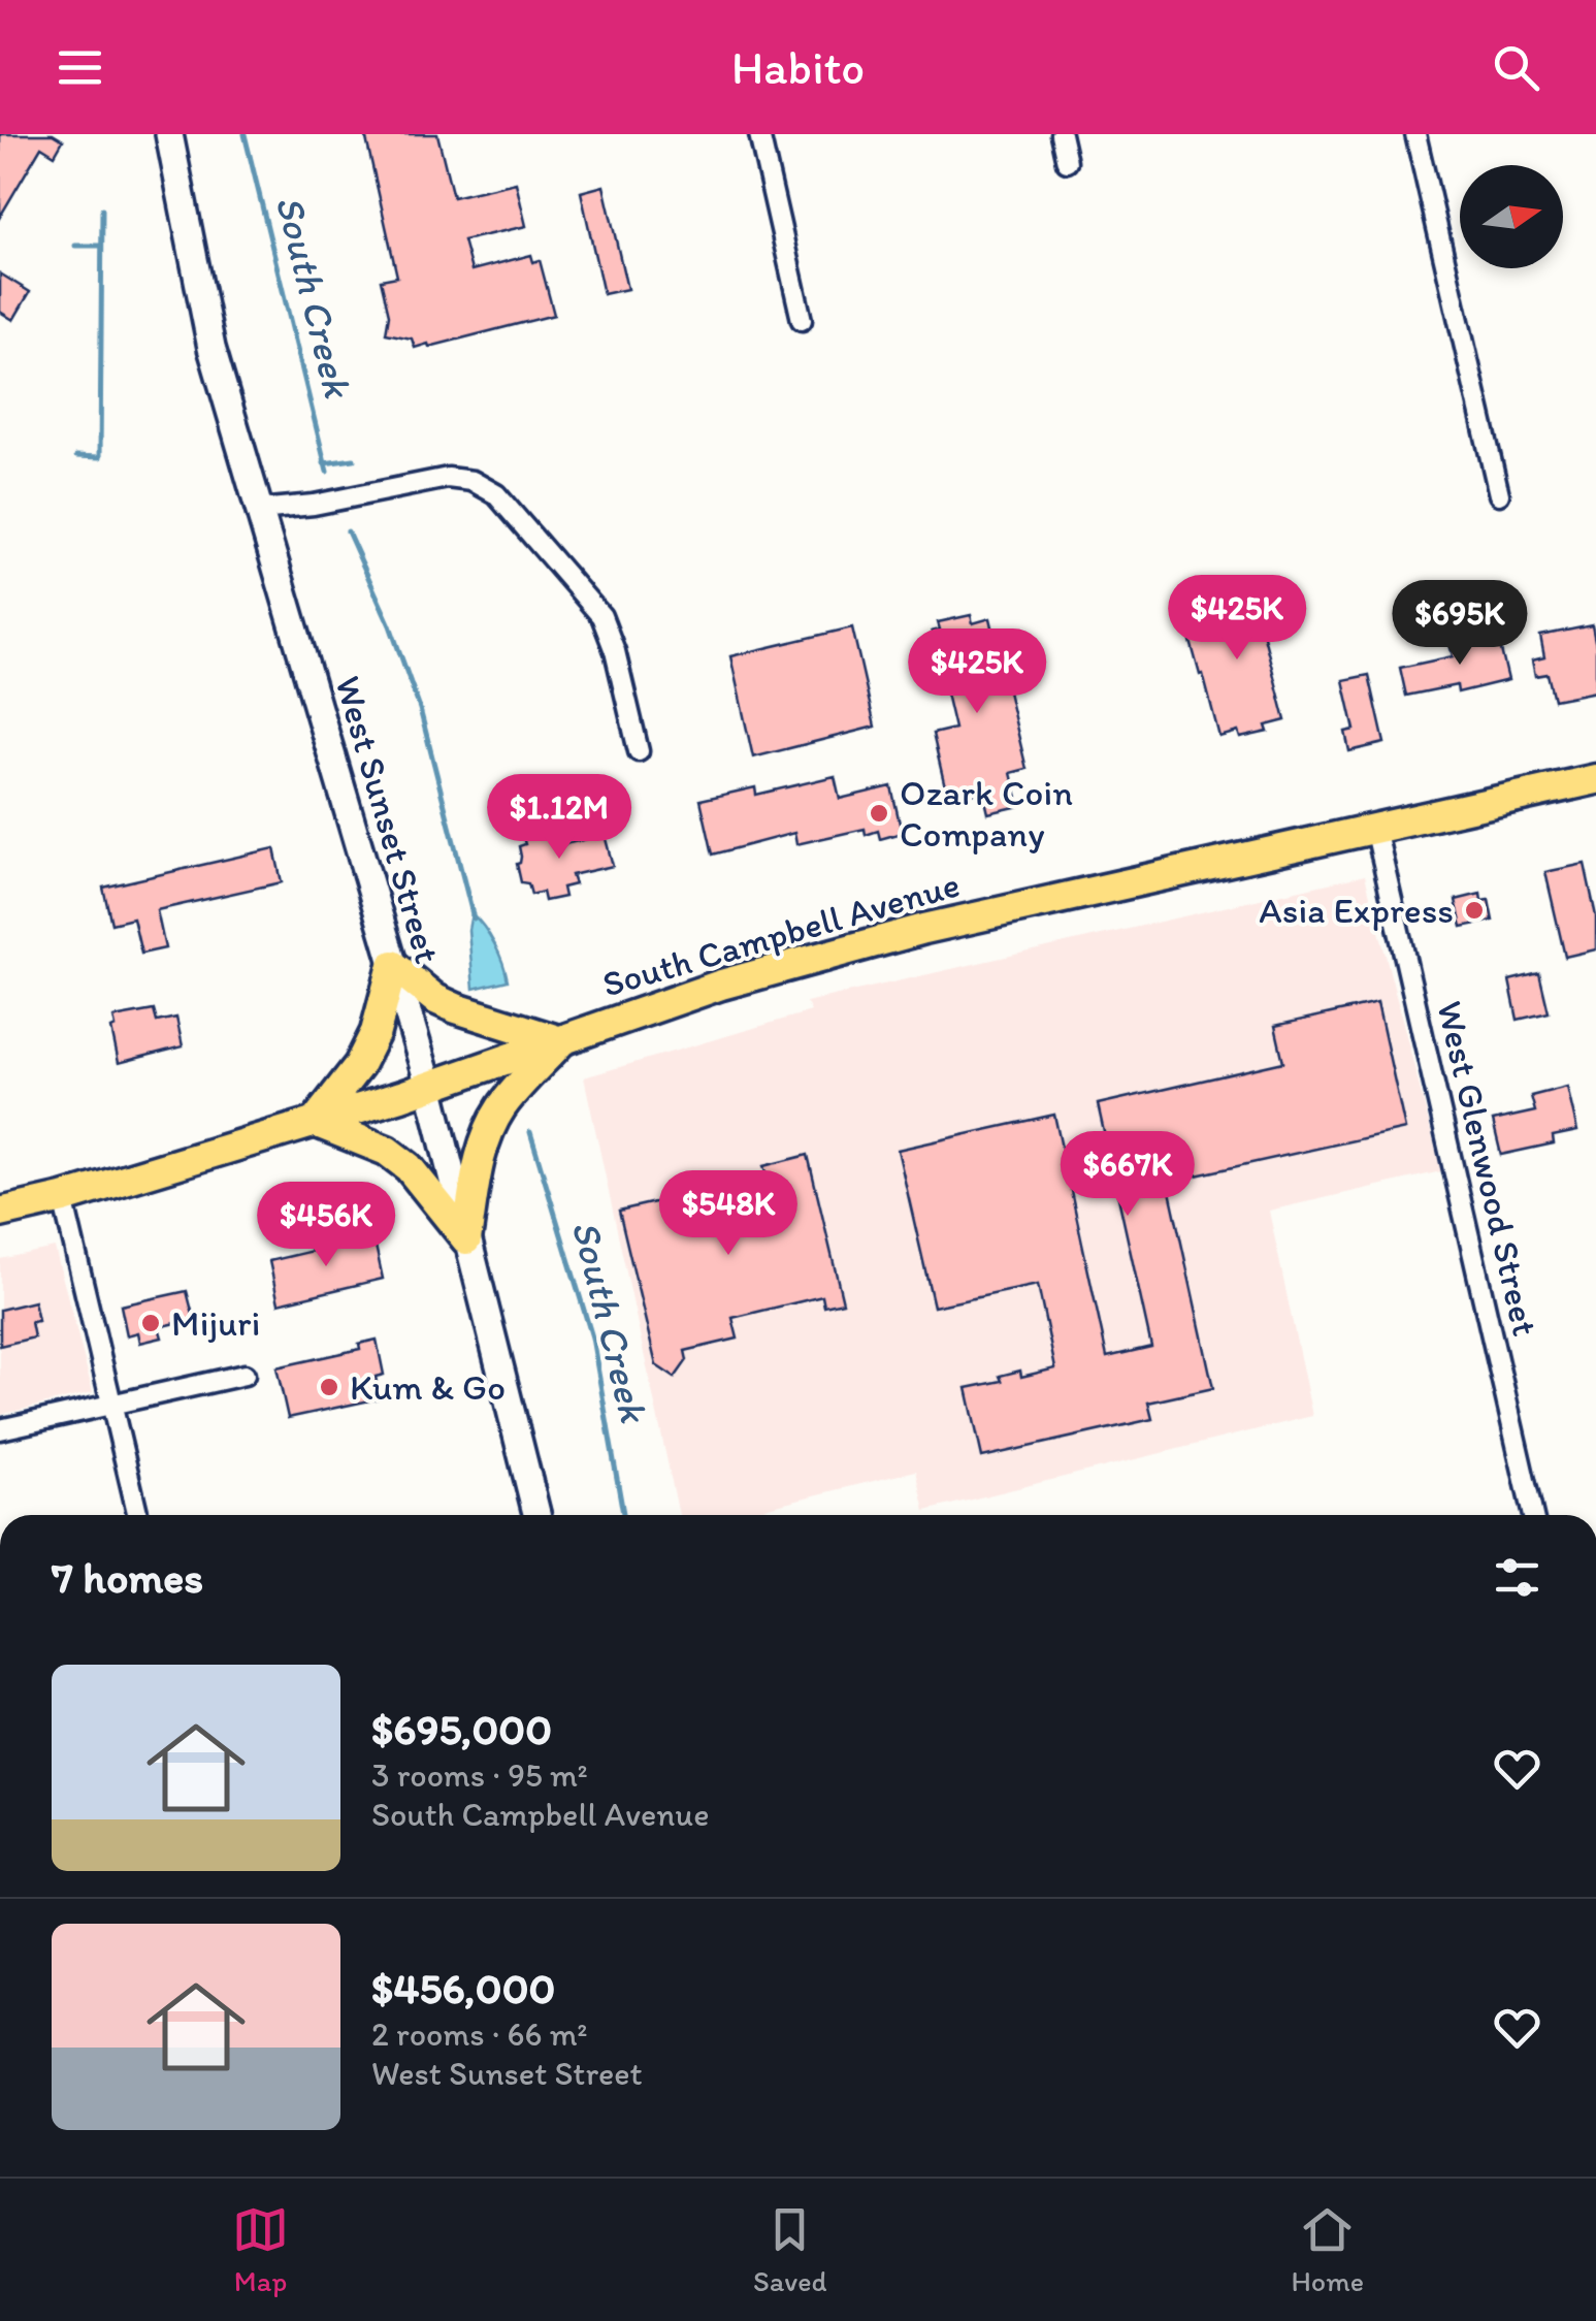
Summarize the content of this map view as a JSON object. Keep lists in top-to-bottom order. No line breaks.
{"streets":{"main road":["West Sunset Street","South Campbell Avenue"],"street":["West Glenwood Street"]},"crossings":[["West Sunset Street","South Campbell Avenue"],["South Campbell Avenue","West Glenwood Street"]],"water":["South Creek"],"places":["Ozark Coin Company","Asia Express","Mijuri","Kum & Go"],"north":"right","page":{"header":"Habito","price":["$425K","$695K","$425K","$1.12M","$667K","$548K","$456K"],"heading":"7 homes","list":[{"name":"$695,000","note":"3 rooms · 95 m² · South Campbell Avenue"},{"name":"$456,000","note":"2 rooms · 66 m² · West Sunset Street"}],"tabs":["Map","Saved","Home"]}}
